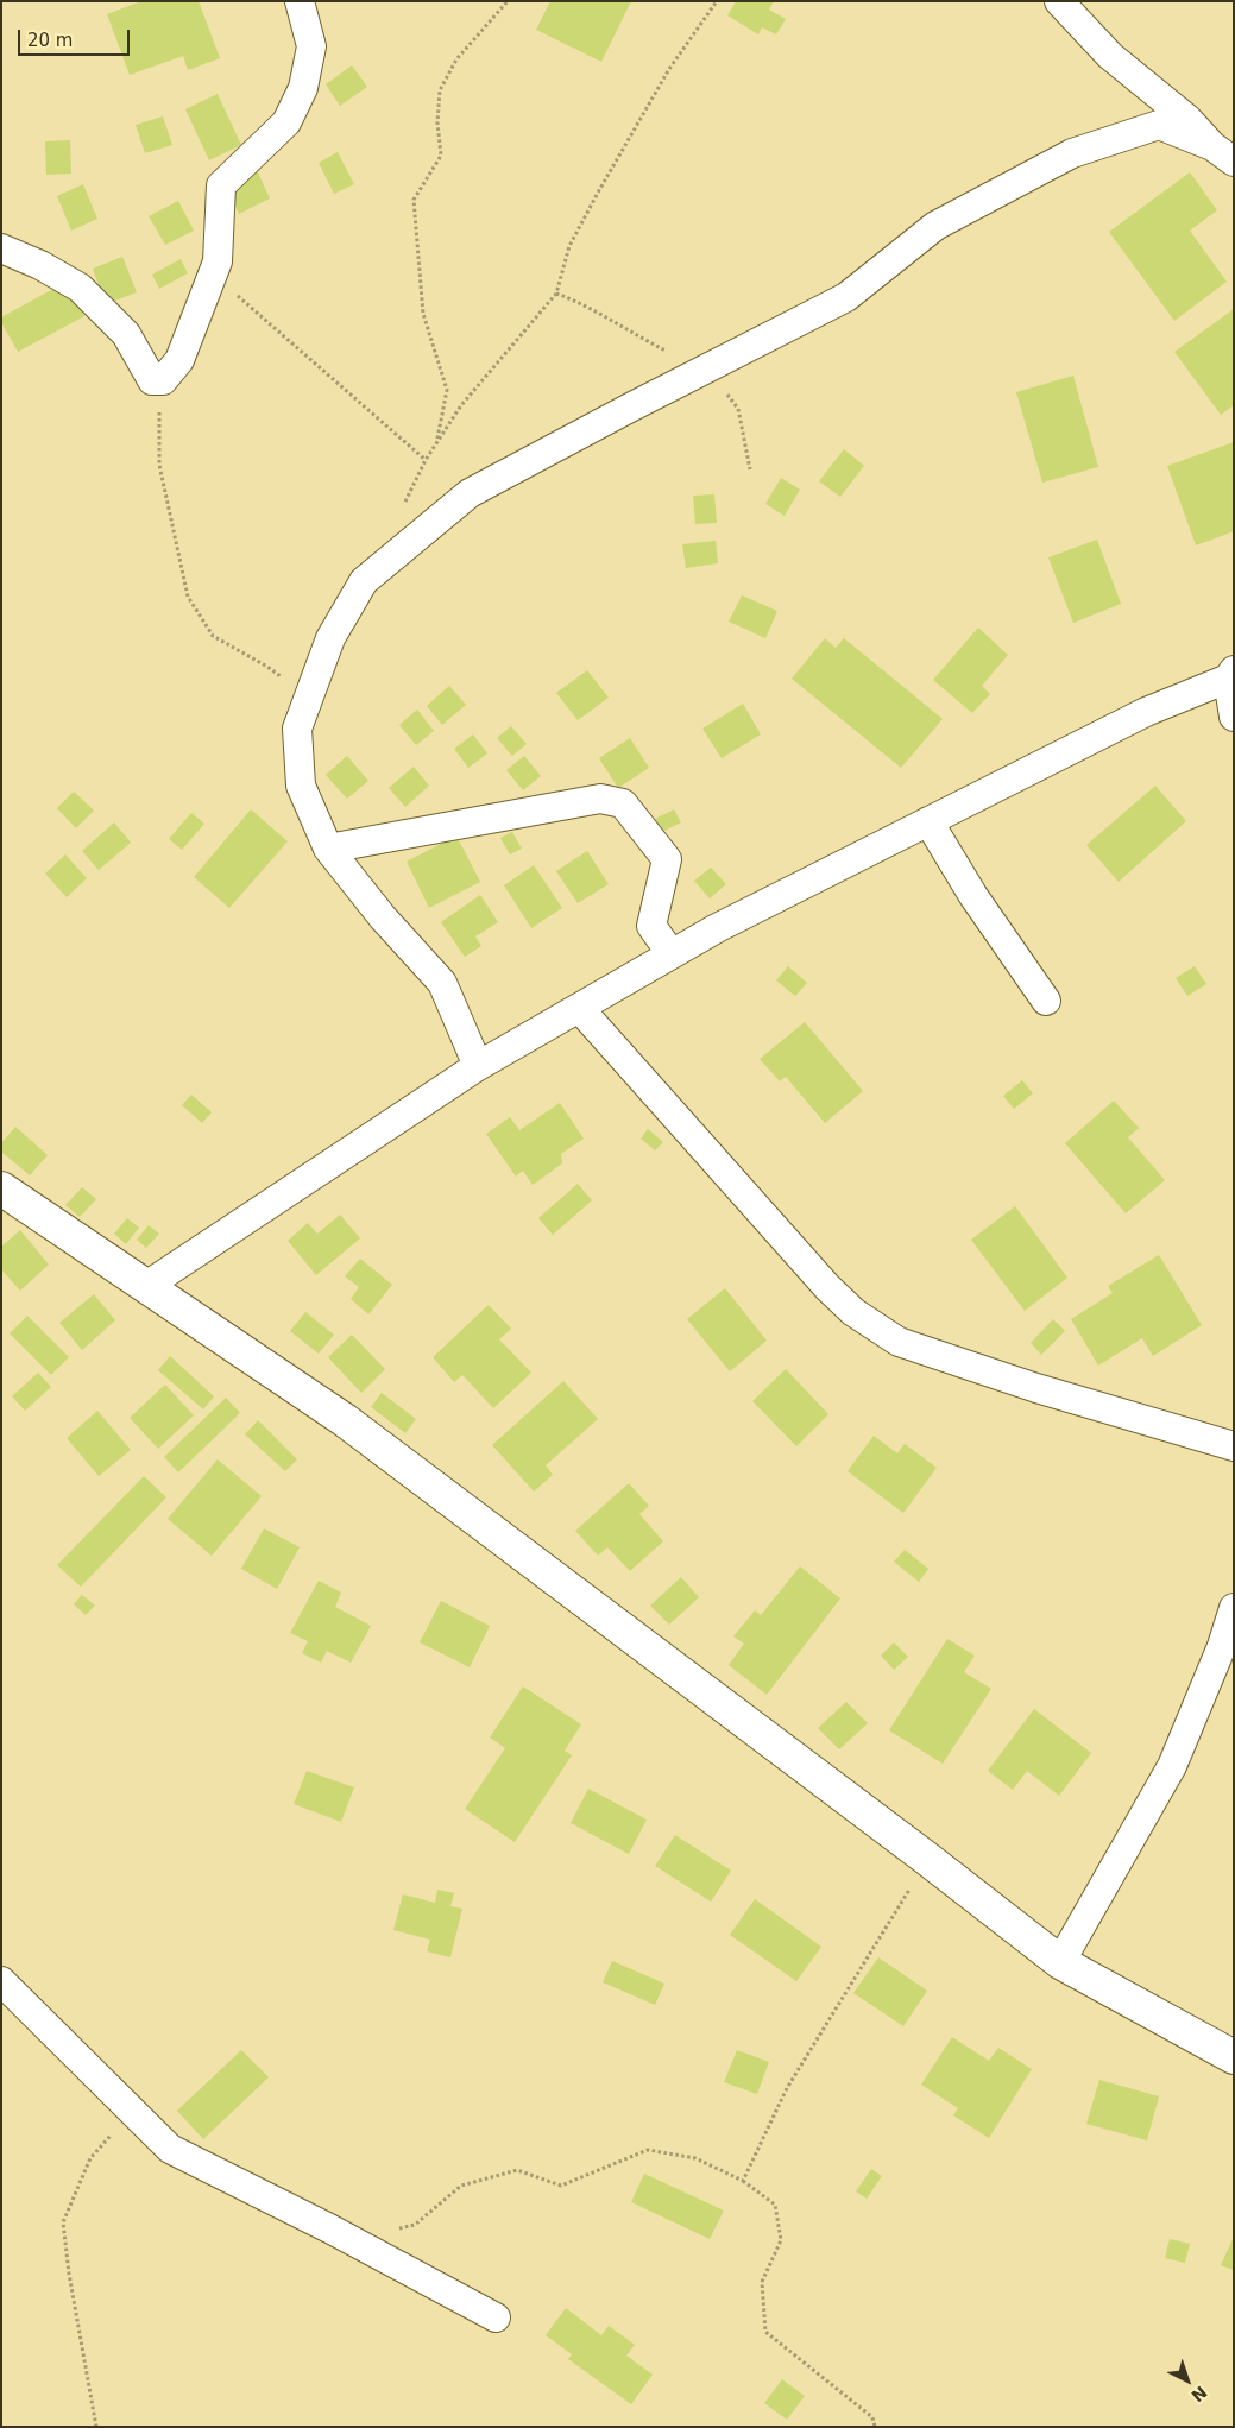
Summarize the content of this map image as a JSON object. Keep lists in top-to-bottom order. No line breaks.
{"scale_bar":"20 m","north":"bottom right"}
